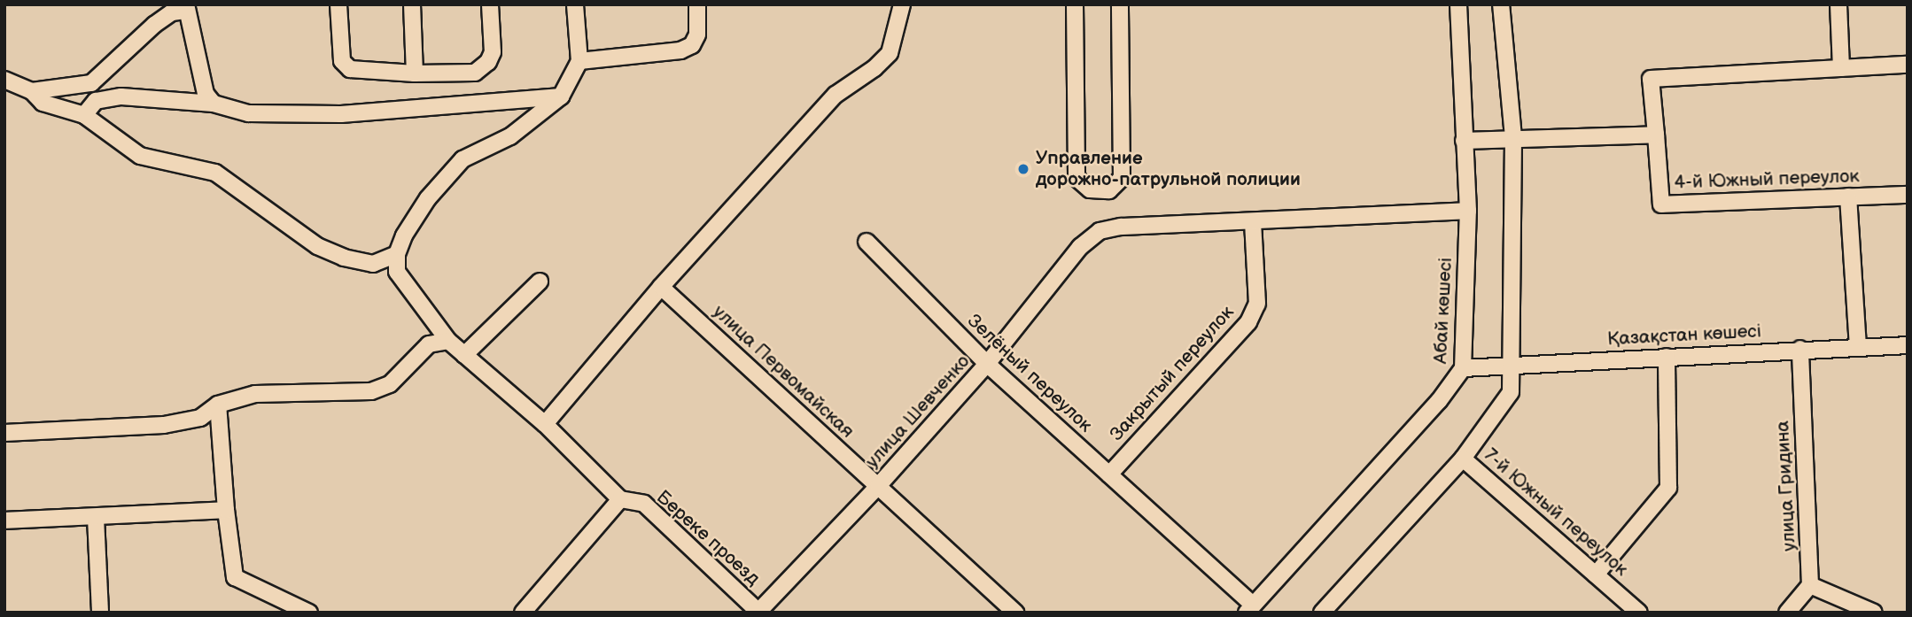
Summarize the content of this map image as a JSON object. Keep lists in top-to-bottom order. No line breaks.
{"streets":{"street":["4-й Южный переулок","Абай көшесі","Қазақстан көшесі","улица Первомайская","Зелёный переулок","Закрытый переулок","улица Шевченко","улица Гридина","7-й Южный переулок","Береке проезд"]},"crossings":[["Абай көшесі","Қазақстан көшесі"],["Абай көшесі","Зелёный переулок"],["Қазақстан көшесі","улица Гридина"],["улица Первомайская","улица Шевченко"],["Зелёный переулок","Закрытый переулок"],["Зелёный переулок","улица Шевченко"],["Закрытый переулок","улица Шевченко"],["улица Шевченко","Береке проезд"]],"places":["Управление дорожно-патрульной полиции"]}
